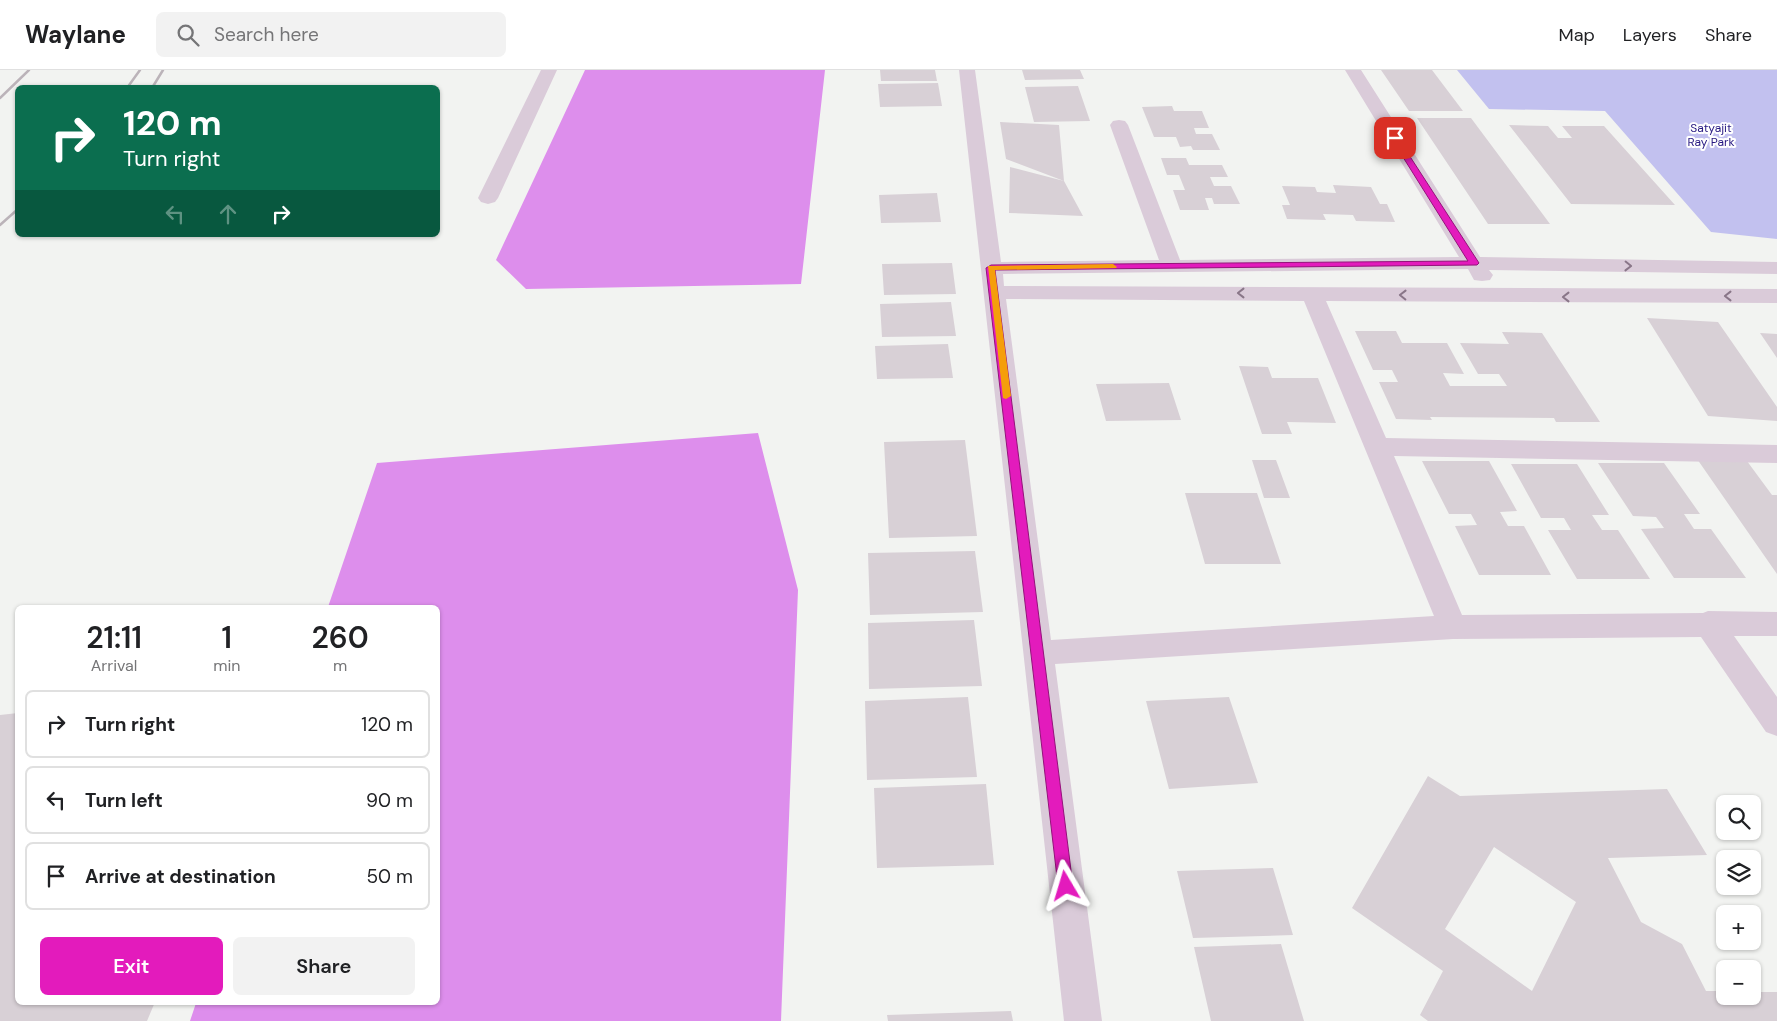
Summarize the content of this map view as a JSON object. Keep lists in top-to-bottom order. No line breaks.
{"parks":["Satyajit Ray Park"],"page":{"header":"Waylane","search":"Search here","nav":["Map","Layers","Share"],"turn":["120 m","Turn right"],"eta":["21:11","Arrival","1","min","260","m"],"list":[{"name":"Turn right","value":"120 m"},{"name":"Turn left","value":"90 m"},{"name":"Arrive at destination","value":"50 m"}],"map_buttons":["+","−"],"buttons":["Exit","Share"]}}
